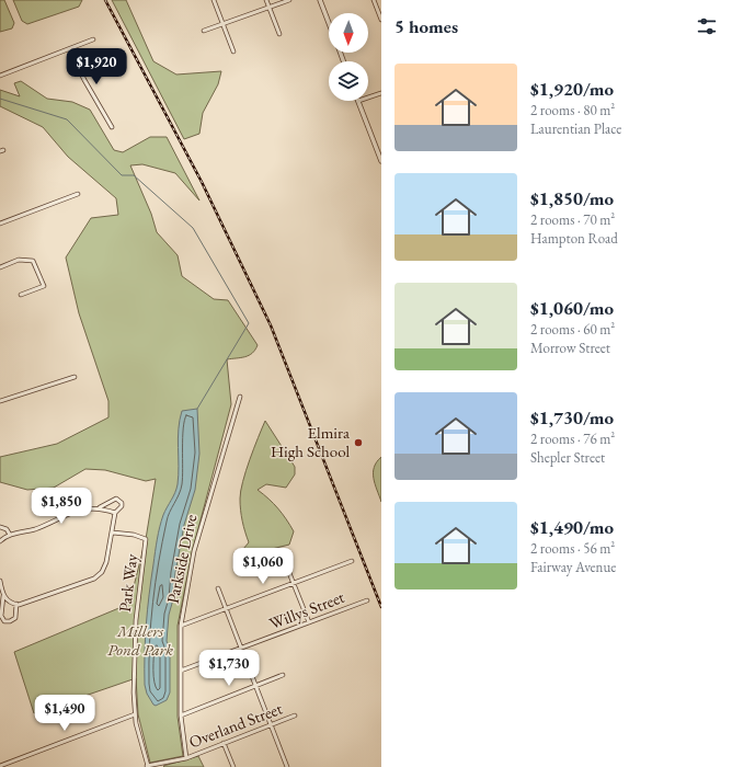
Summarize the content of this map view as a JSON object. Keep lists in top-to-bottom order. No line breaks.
{"streets":{"street":["Parkside Drive","Park Way","Willys Street","Overland Street"]},"crossings":[["Parkside Drive","Willys Street"],["Parkside Drive","Overland Street"]],"parks":["Millers Pond Park"],"places":["Elmira High School"],"north":"bottom","page":{"heading":"5 homes","price":["$1,920","$1,850","$1,060","$1,730","$1,490"],"list":[{"name":"$1,920/mo","note":"2 rooms · 80 m² · Laurentian Place"},{"name":"$1,850/mo","note":"2 rooms · 70 m² · Hampton Road"},{"name":"$1,060/mo","note":"2 rooms · 60 m² · Morrow Street"},{"name":"$1,730/mo","note":"2 rooms · 76 m² · Shepler Street"},{"name":"$1,490/mo","note":"2 rooms · 56 m² · Fairway Avenue"}]}}
